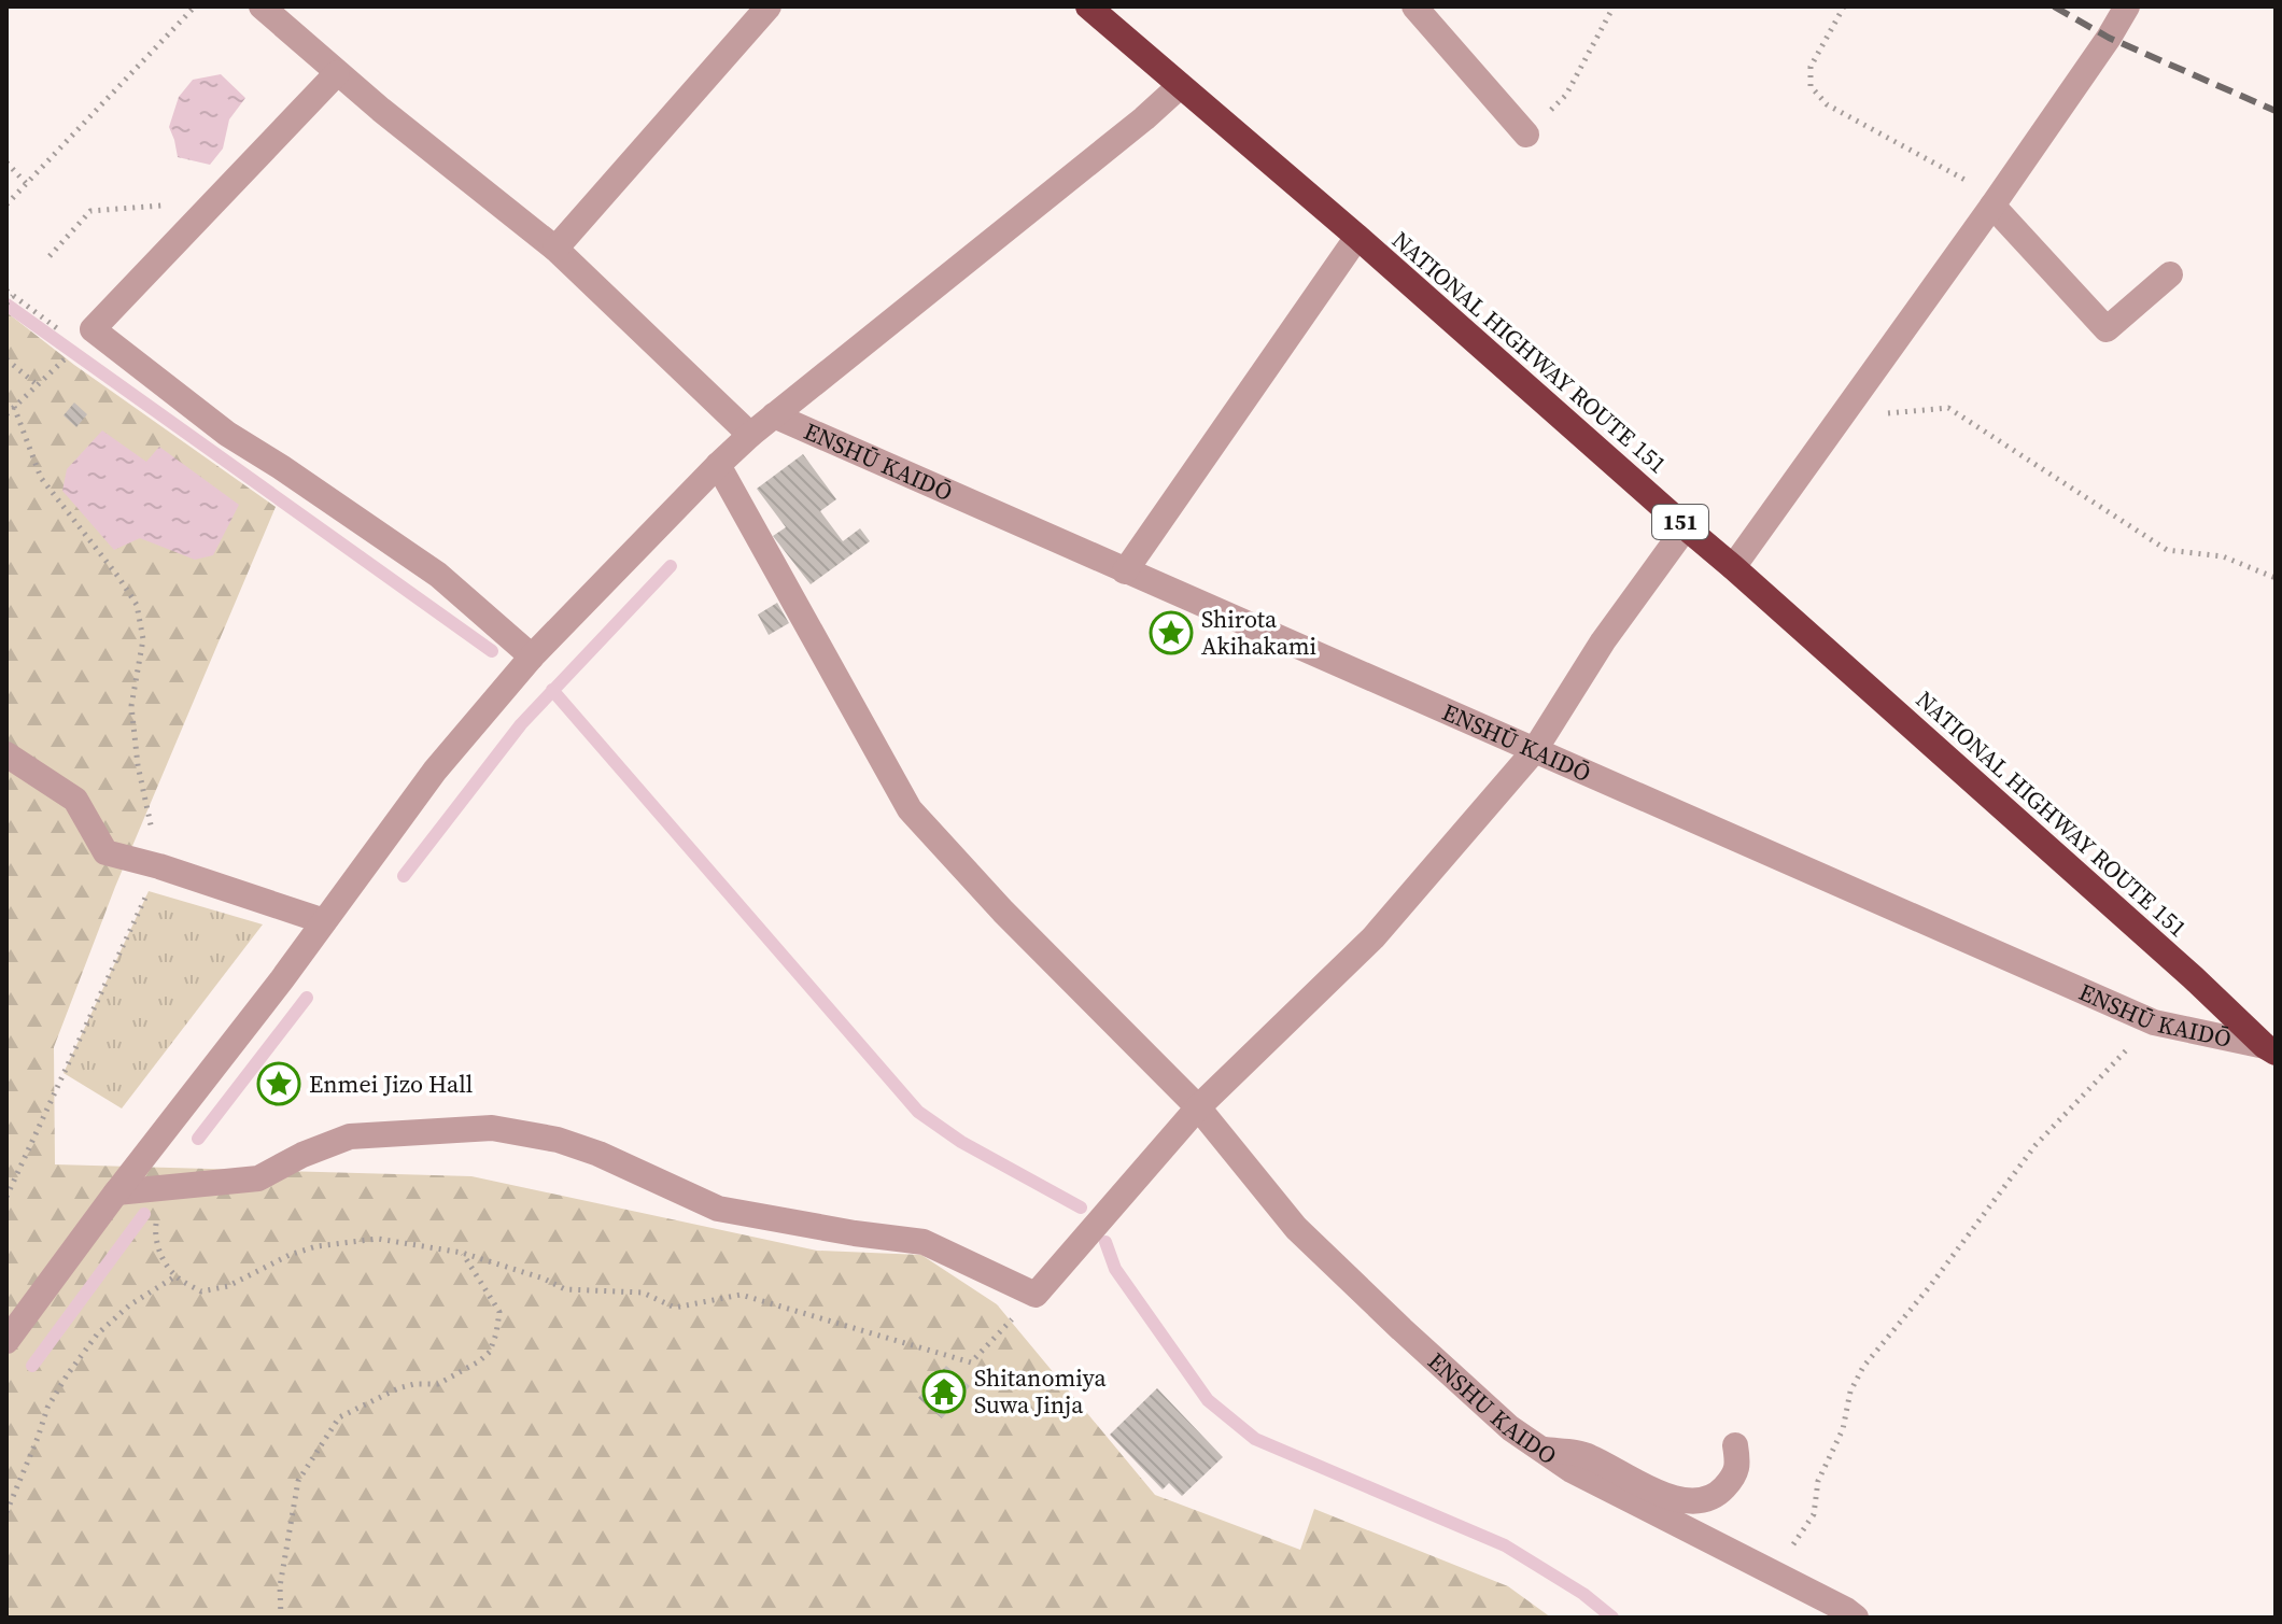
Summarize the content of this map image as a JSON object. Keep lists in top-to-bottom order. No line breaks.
{"streets":{"highway":["NATIONAL HIGHWAY ROUTE 151","151"],"street":["ENSHŪ KAIDŌ","ENSHU KAIDO"]},"crossings":[["NATIONAL HIGHWAY ROUTE 151","ENSHŪ KAIDŌ"]],"places":{"place":["Shirota Akihakami","Enmei Jizo Hall"],"temple":["Shitanomiya Suwa Jinja"]}}
